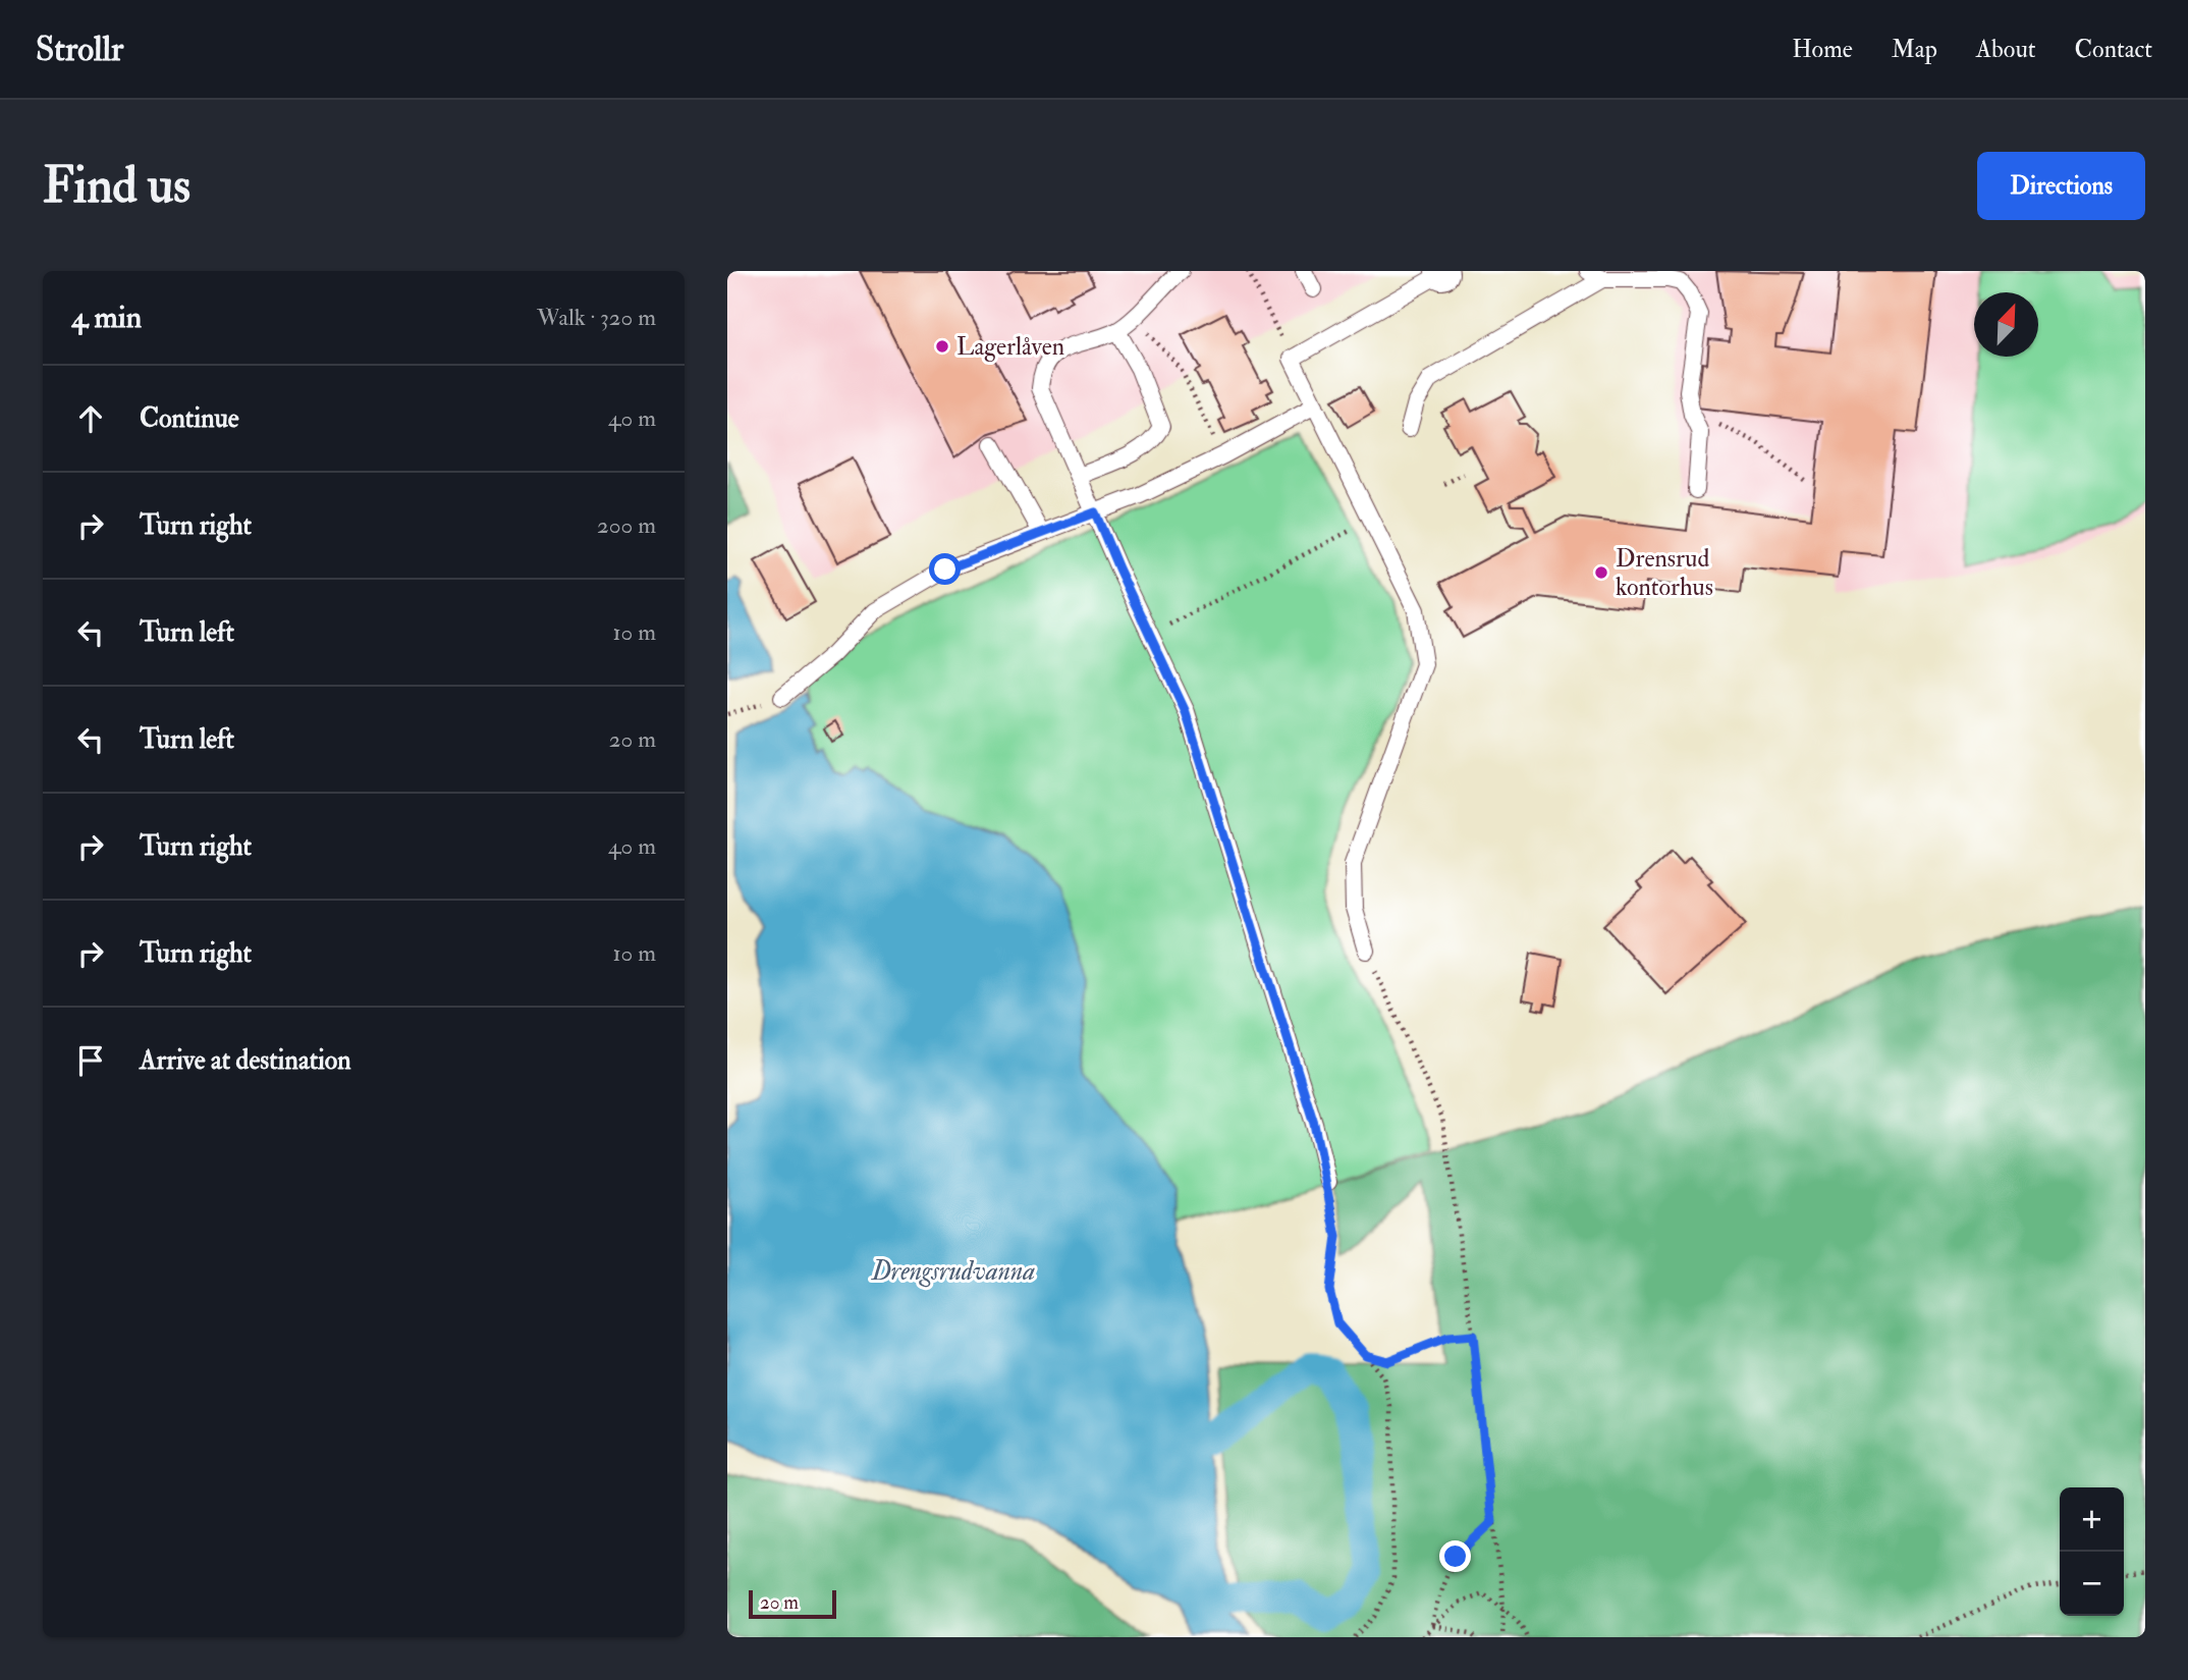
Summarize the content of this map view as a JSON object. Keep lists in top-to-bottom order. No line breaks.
{"water":["Drengsrudvanna"],"places":["Lagerlåven","Drensrud kontorhus"],"scale_bar":"20 m","north":"top right","page":{"header":"Strollr","nav":["Home","Map","About","Contact"],"buttons":"Directions","title":"Find us","heading":["4 min","Walk · 320 m"],"list":[["Continue","40 m"],["Turn right","200 m"],["Turn left","10 m"],["Turn left","20 m"],["Turn right","40 m"],["Turn right","10 m"],"Arrive at destination"],"map_buttons":["+","−"],"scale":"20 m"}}
